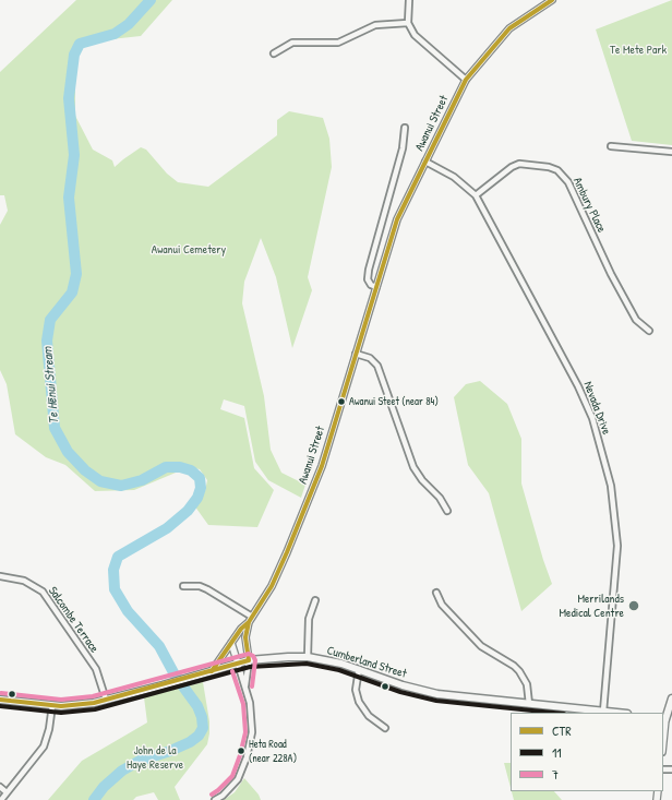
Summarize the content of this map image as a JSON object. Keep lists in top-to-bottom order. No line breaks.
{"streets":{"main road":["Cumberland Street"],"street":["Awanui Street","Ambury Place","Nevada Drive","Salcombe Terrace"]},"crossings":[["Awanui Street","Nevada Drive"],["Awanui Street","Cumberland Street"],["Ambury Place","Nevada Drive"],["Nevada Drive","Cumberland Street"],["Salcombe Terrace","Cumberland Street"]],"water":["Te Hēnui Stream"],"parks":["Te Mete Park","Awanui Cemetery","John de la Haye Reserve"],"places":["Awanui Steet (near 84)","Merrilands Medical Centre","Heta Road (near 228A)"],"lines":["transit line CTR","transit line 7","transit line 11"],"legend":["CTR","11","7"]}
